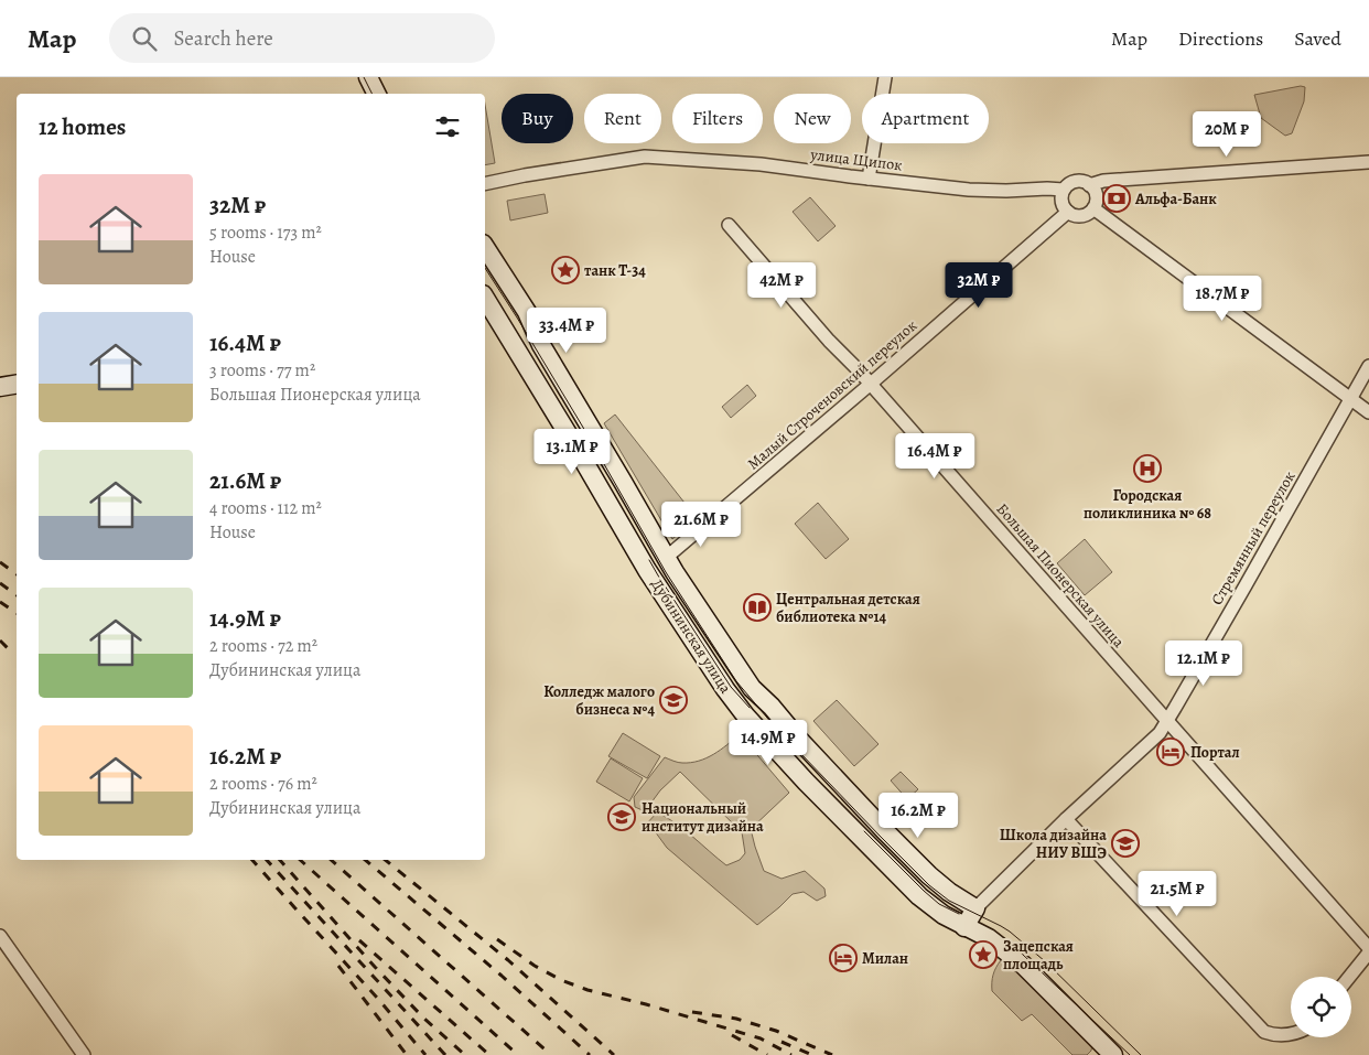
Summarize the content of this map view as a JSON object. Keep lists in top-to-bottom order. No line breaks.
{"streets":{"main road":["Дубининская улица"],"street":["улица Щипок","Малый Строченовский переулок","Стремянный переулок","Большая Пионерская улица"]},"crossings":[["улица Щипок","Малый Строченовский переулок"],["Малый Строченовский переулок","Большая Пионерская улица"],["Малый Строченовский переулок","Дубининская улица"],["Стремянный переулок","Большая Пионерская улица"],["Стремянный переулок","Дубининская улица"]],"places":{"bank":["Альфа-Банк"],"place":["танк Т-34","Зацепская площадь"],"hospital":["Городская поликлиника № 68"],"library":["Центральная детская библиотека №14"],"school or university":["Колледж малого бизнеса №4","Национальный институт дизайна","Школа дизайна НИУ ВШЭ"],"hotel":["Портал","Милан"]},"page":{"header":"Map","search":"Search here","nav":["Map","Directions","Saved"],"chip":["Buy","Rent","Filters","New","Apartment"],"heading":"12 homes","price":["20M ₽","42M ₽","32M ₽","18.7M ₽","33.4M ₽","13.1M ₽","16.4M ₽","21.6M ₽","12.1M ₽","14.9M ₽","16.2M ₽","21.5M ₽"],"list":[{"name":"32M ₽","note":"5 rooms · 173 m² · House"},{"name":"16.4M ₽","note":"3 rooms · 77 m² · Большая Пионерская улица"},{"name":"21.6M ₽","note":"4 rooms · 112 m² · House"},{"name":"14.9M ₽","note":"2 rooms · 72 m² · Дубининская улица"},{"name":"16.2M ₽","note":"2 rooms · 76 m² · Дубининская улица"}]}}
